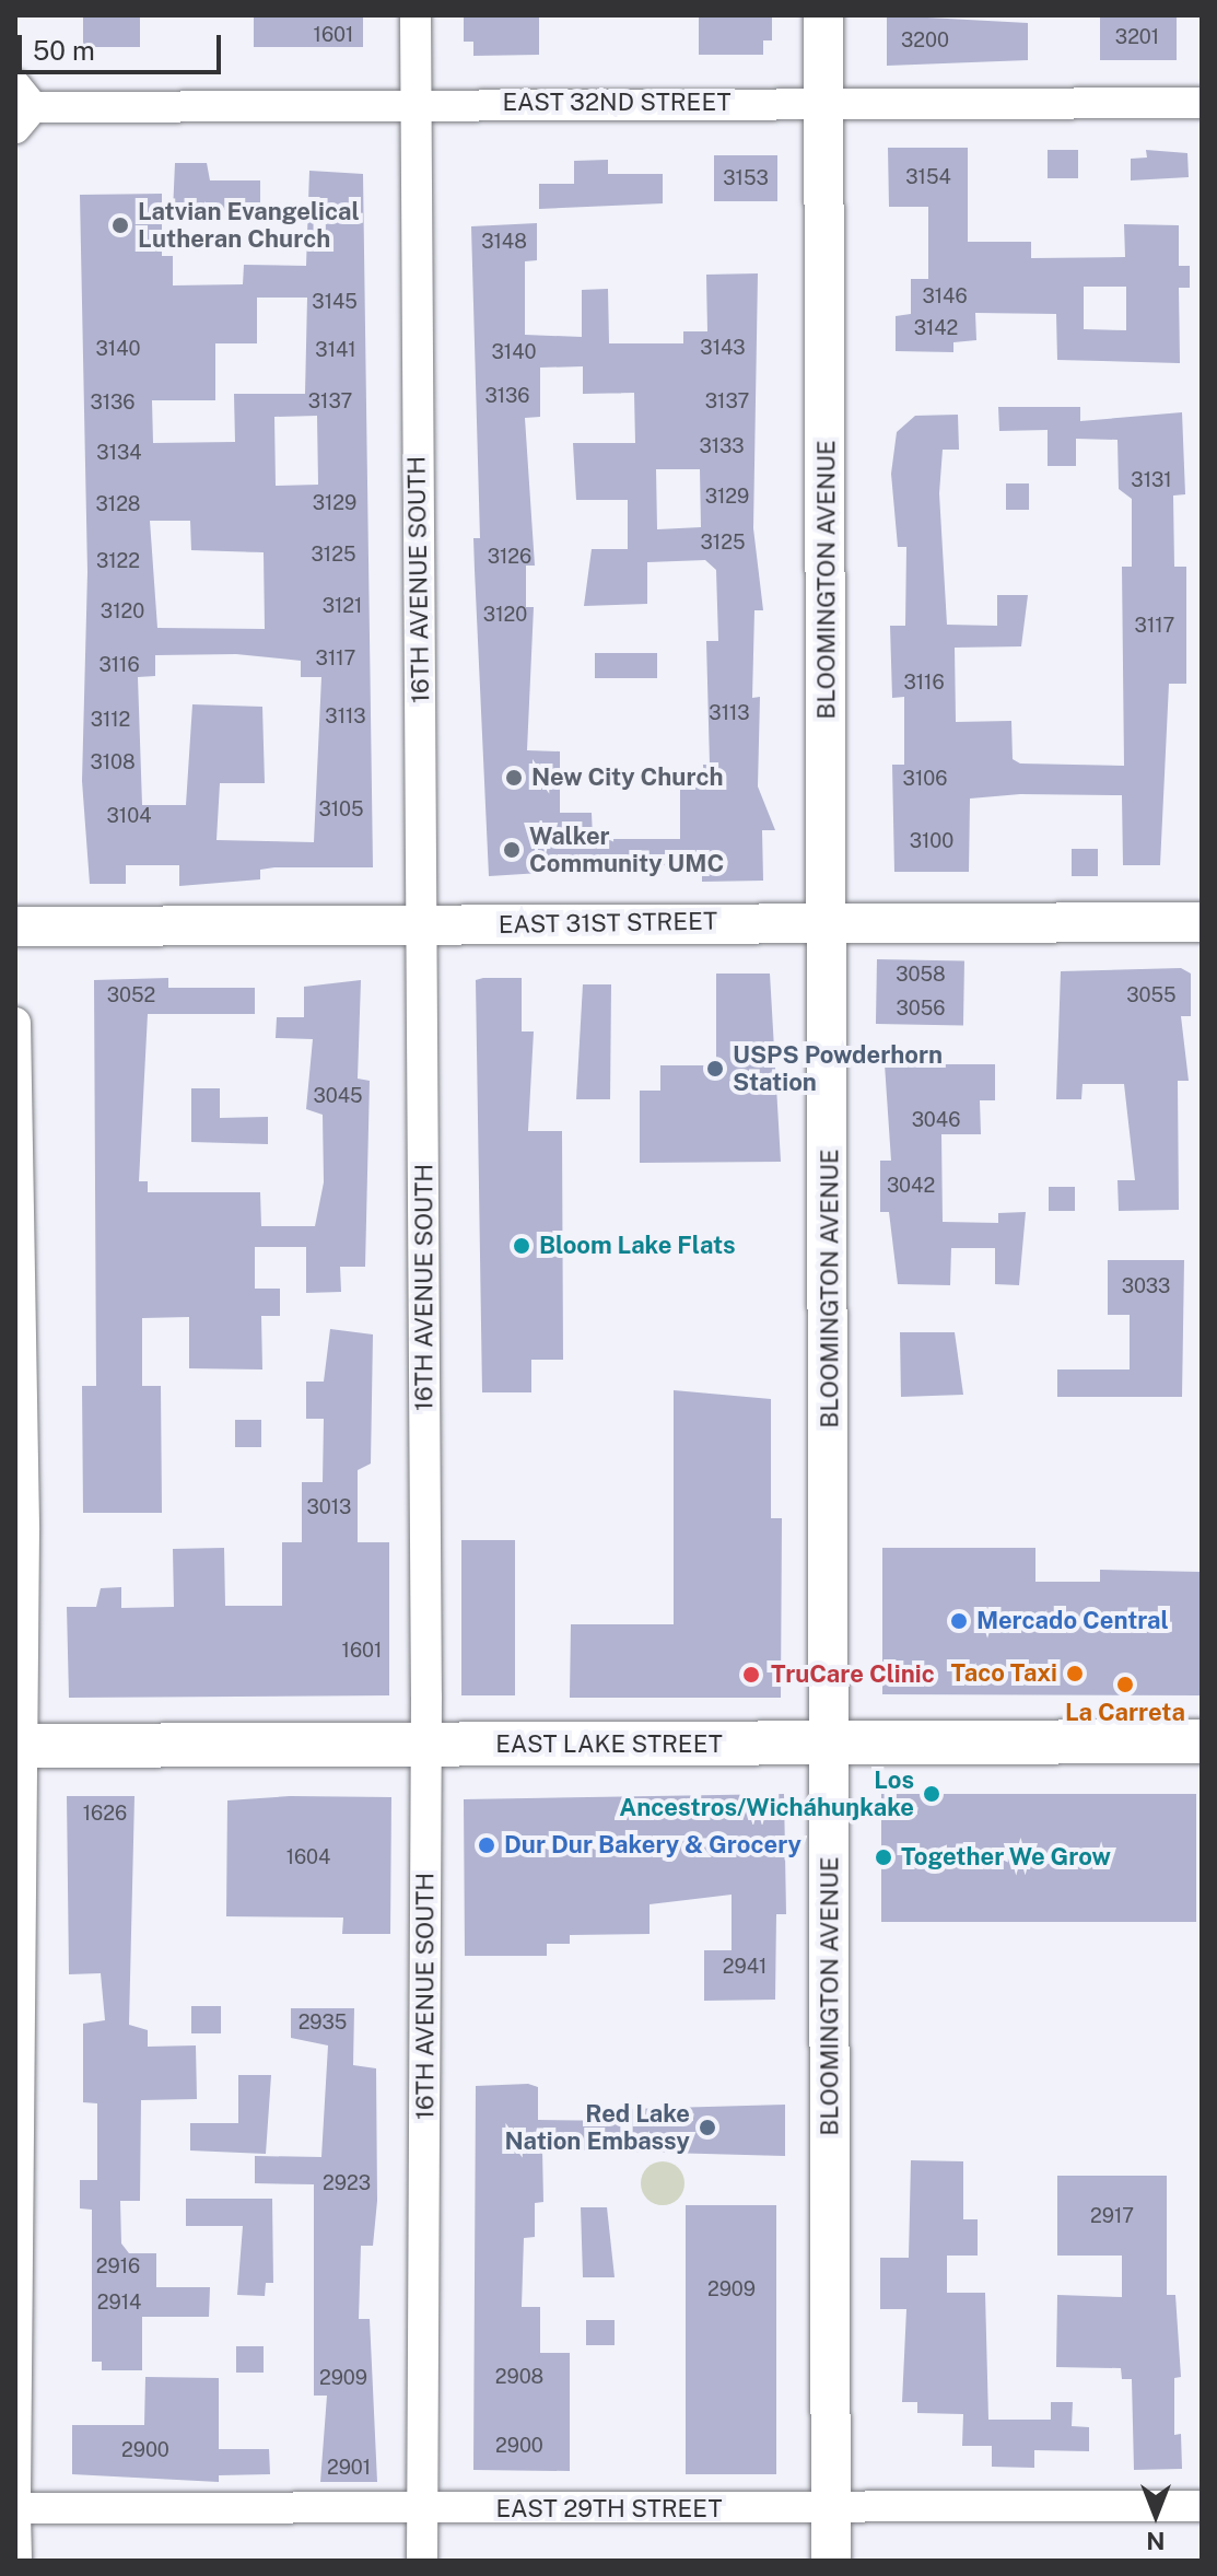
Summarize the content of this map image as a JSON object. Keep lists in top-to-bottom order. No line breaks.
{"streets":{"main road":["EAST LAKE STREET"],"street":["EAST 32ND STREET","16TH AVENUE SOUTH","BLOOMINGTON AVENUE","EAST 31ST STREET","EAST 29TH STREET"]},"crossings":[["EAST 32ND STREET","16TH AVENUE SOUTH"],["EAST 32ND STREET","BLOOMINGTON AVENUE"],["16TH AVENUE SOUTH","EAST 31ST STREET"],["16TH AVENUE SOUTH","EAST LAKE STREET"],["16TH AVENUE SOUTH","EAST 29TH STREET"],["BLOOMINGTON AVENUE","EAST 31ST STREET"],["BLOOMINGTON AVENUE","EAST LAKE STREET"],["BLOOMINGTON AVENUE","EAST 29TH STREET"]],"places":["Latvian Evangelical Lutheran Church","New City Church","Walker Community UMC","USPS Powderhorn Station","Bloom Lake Flats","Mercado Central","Taco Taxi","TruCare Clinic","La Carreta","Los Ancestros/Wicháhuŋkake","Dur Dur Bakery & Grocery","Together We Grow","Red Lake Nation Embassy"],"house_numbers":["1601","3201","3200","3154","3153","3148","3146","3145","3142","3143","3140","3141","3140","3136","3137","3137","3136","3133","3134","3131","3129","3129","3128","3125","3125","3126","3122","3121","3120","3120","3117","3117","3116","3116","3113","3113","3112","3108","3106","3105","3104","3100","3058","3052","3055","3056","3045","3046","3042","3033","3013","1601","1626","1604","2941","2935","2923","2917","2916","2909","2914","2908","2909","2900","2900","2901"],"scale_bar":"50 m","north":"bottom"}
